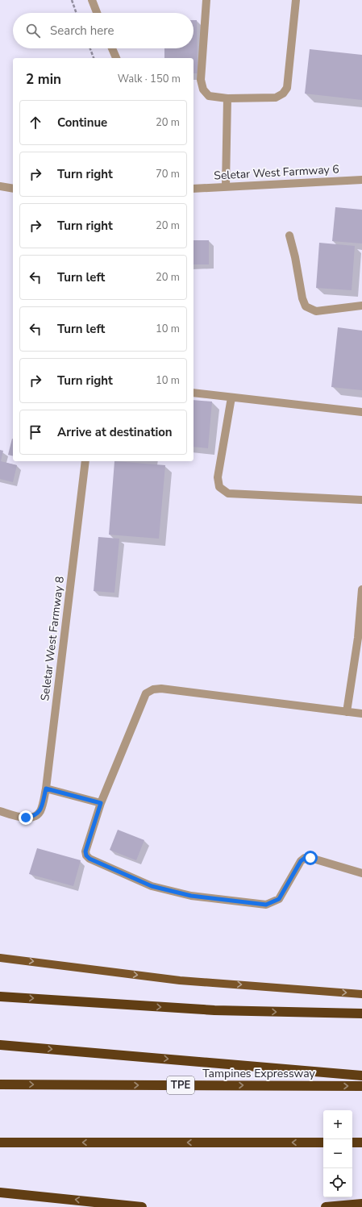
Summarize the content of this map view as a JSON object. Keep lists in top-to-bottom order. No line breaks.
{"streets":{"highway":["Tampines Expressway","TPE"],"street":["Seletar West Farmway 6","Seletar West Farmway 8"]},"page":{"search":"Search here","heading":["2 min","Walk · 150 m"],"list":[["Continue","20 m"],["Turn right","70 m"],["Turn right","20 m"],["Turn left","20 m"],["Turn left","10 m"],["Turn right","10 m"],"Arrive at destination"],"map_buttons":["+","−"]}}
